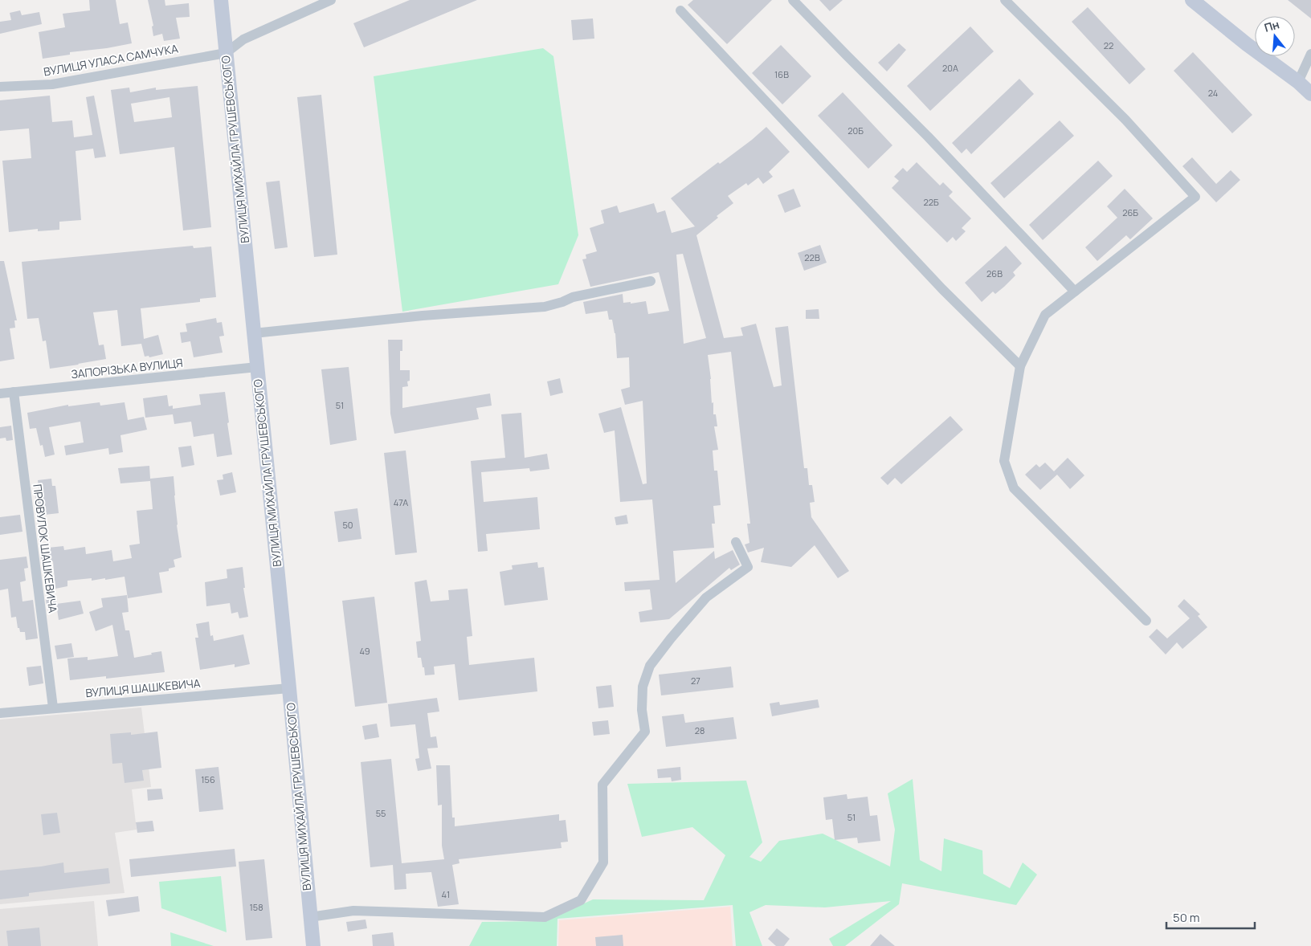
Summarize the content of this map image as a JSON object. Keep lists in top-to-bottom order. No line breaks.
{"streets":{"main road":["ВУЛИЦЯ МИХАЙЛА ГРУШЕВСЬКОГО"],"street":["ВУЛИЦЯ УЛАСА САМЧУКА","ЗАПОРІЗЬКА ВУЛИЦЯ","ПРОВУЛОК ШАШКЕВИЧА","ВУЛИЦЯ ШАШКЕВИЧА"]},"crossings":[["ВУЛИЦЯ УЛАСА САМЧУКА","ВУЛИЦЯ МИХАЙЛА ГРУШЕВСЬКОГО"],["ВУЛИЦЯ МИХАЙЛА ГРУШЕВСЬКОГО","ЗАПОРІЗЬКА ВУЛИЦЯ"],["ВУЛИЦЯ МИХАЙЛА ГРУШЕВСЬКОГО","ВУЛИЦЯ ШАШКЕВИЧА"],["ЗАПОРІЗЬКА ВУЛИЦЯ","ПРОВУЛОК ШАШКЕВИЧА"],["ПРОВУЛОК ШАШКЕВИЧА","ВУЛИЦЯ ШАШКЕВИЧА"]],"house_numbers":["22","20А","16В","24","20Б","22Б","26Б","22В","26В","51","47А","50","49","27","28","156","55","51","41","158"],"scale_bar":"50 m","north":"top"}
